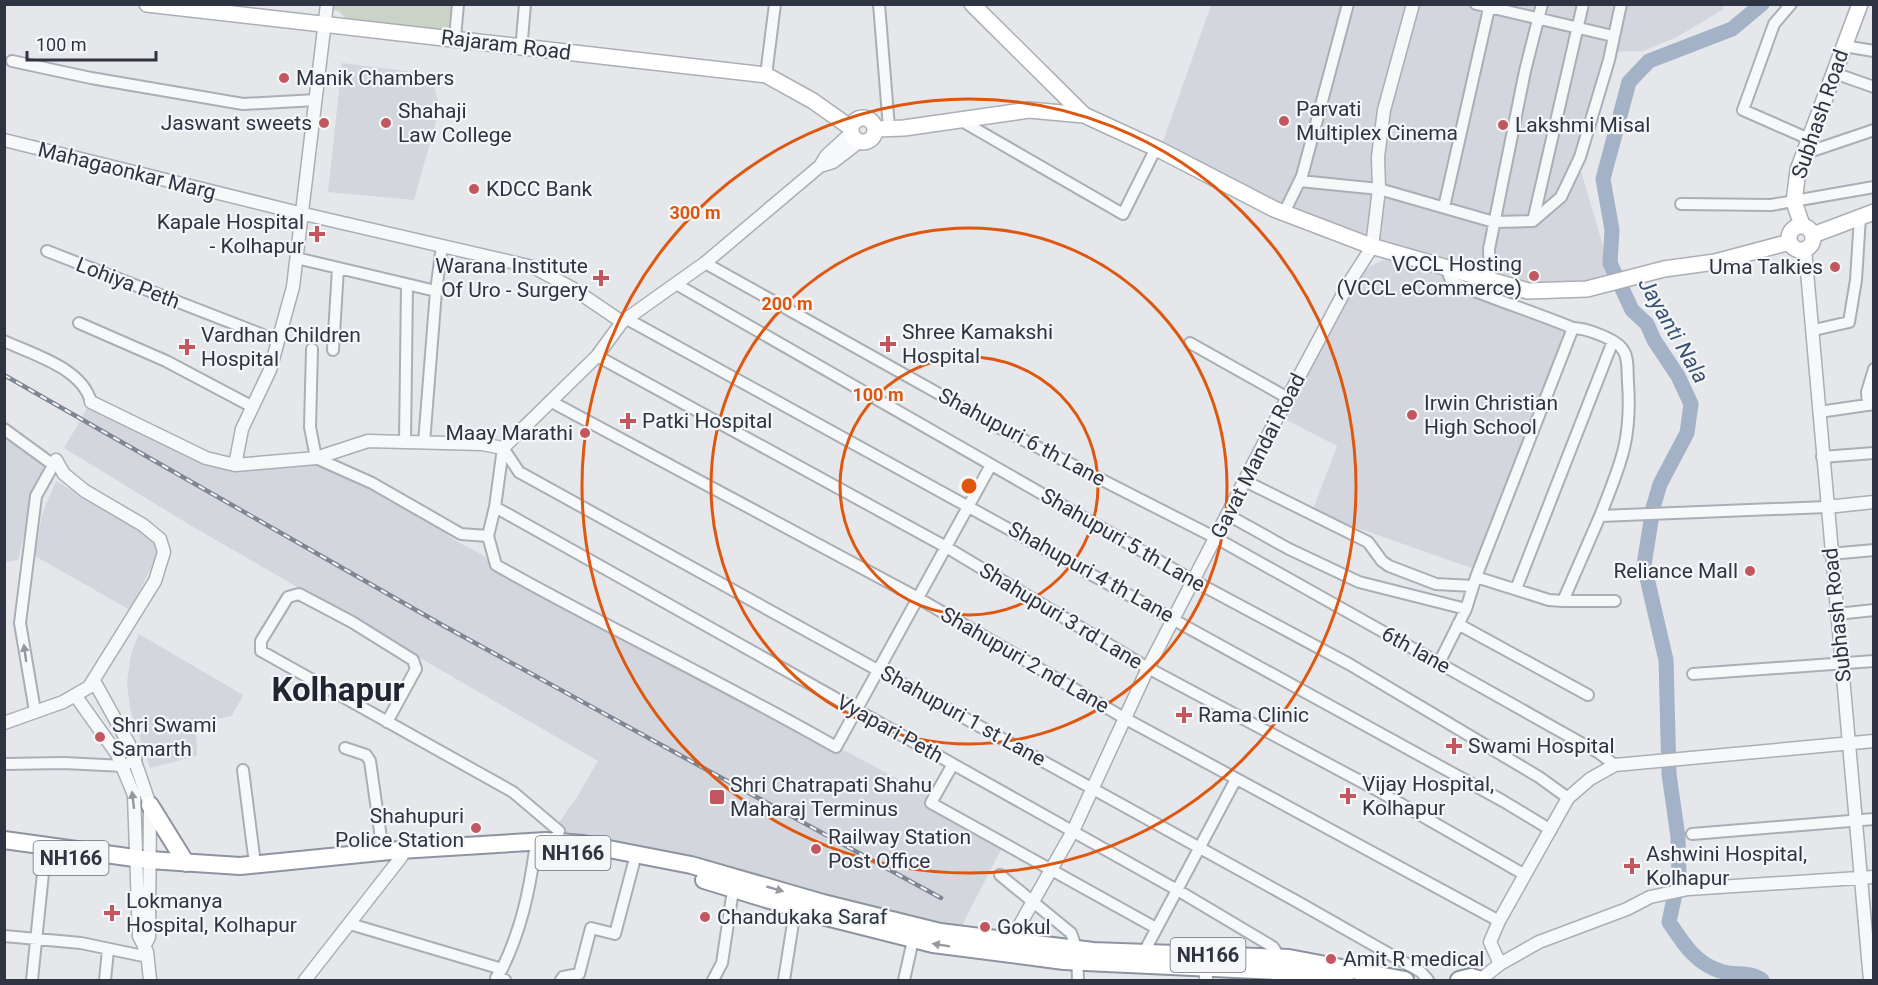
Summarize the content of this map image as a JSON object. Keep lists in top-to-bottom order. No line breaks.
{"streets":{"highway":["NH166"],"main road":["Rajaram Road","Subhash Road"],"street":["Mahagaonkar Marg","Lohiya Peth","Shahupuri 6 th Lane","Gavat Mandai Road","Shahupuri 5 th Lane","Shahupuri 4 th Lane","Shahupuri 3 rd Lane","6th lane","Shahupuri 2 nd Lane","Shahupuri 1 st Lane","Vyapari Peth"]},"crossings":[["Mahagaonkar Marg","Shahupuri 4 th Lane"],["Shahupuri 6 th Lane","Gavat Mandai Road"],["Shahupuri 6 th Lane","6th lane"],["Gavat Mandai Road","Shahupuri 5 th Lane"],["Gavat Mandai Road","Shahupuri 4 th Lane"],["Gavat Mandai Road","Shahupuri 3 rd Lane"],["Gavat Mandai Road","6th lane"],["Gavat Mandai Road","Shahupuri 2 nd Lane"],["Vyapari Peth","NH166"]],"districts":["Kolhapur"],"water":["Jayanti Nala"],"places":{"other":["Manik Chambers","Parvati Multiplex Cinema","Jaswant sweets","Shahaji Law College","Lakshmi Misal","KDCC Bank","Uma Talkies","VCCL Hosting (VCCL eCommerce)","Irwin Christian High School","Maay Marathi","Reliance Mall","Shri Swami Samarth","Shahupuri Police Station","Railway Station Post Office","Chandukaka Saraf","Gokul","Amit R medical"],"health":["Kapale Hospital - Kolhapur","Warana Institute Of Uro - Surgery","Shree Kamakshi Hospital","Vardhan Children Hospital","Patki Hospital","Rama Clinic","Swami Hospital","Vijay Hospital, Kolhapur","Ashwini Hospital, Kolhapur","Lokmanya Hospital, Kolhapur"],"transit":["Shri Chatrapati Shahu Maharaj Terminus"]},"scale_bar":"100 m","rings":["300 m","200 m","100 m"]}
